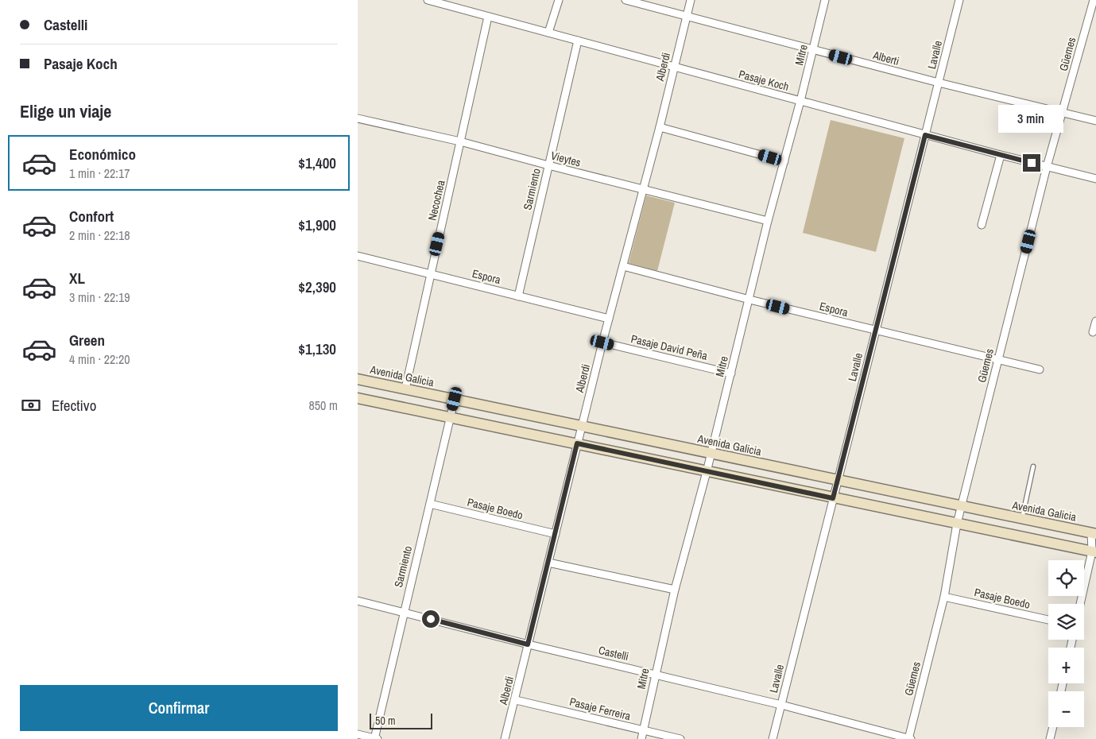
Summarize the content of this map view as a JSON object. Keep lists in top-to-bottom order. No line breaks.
{"streets":{"main road":["Avenida Galicia"],"street":["Güemes","Mitre","Lavalle","Alberti","Alberdi","Pasaje Koch","Vieytes","Sarmiento","Necochea","Espora","Pasaje David Peña","Pasaje Boedo","Castelli","Pasaje Ferreira"]},"crossings":[["Güemes","Alberti"],["Güemes","Pasaje Koch"],["Güemes","Espora"],["Güemes","Avenida Galicia"],["Güemes","Pasaje Boedo"],["Güemes","Castelli"],["Mitre","Alberti"],["Mitre","Pasaje Koch"],["Mitre","Vieytes"],["Mitre","Espora"],["Mitre","Pasaje David Peña"],["Mitre","Avenida Galicia"],["Mitre","Castelli"],["Mitre","Pasaje Ferreira"],["Lavalle","Alberti"],["Lavalle","Pasaje Koch"],["Lavalle","Espora"],["Lavalle","Avenida Galicia"],["Lavalle","Castelli"],["Alberti","Alberdi"],["Alberdi","Pasaje Koch"],["Alberdi","Vieytes"],["Alberdi","Espora"],["Alberdi","Pasaje David Peña"],["Alberdi","Avenida Galicia"],["Alberdi","Pasaje Boedo"],["Alberdi","Castelli"],["Alberdi","Pasaje Ferreira"],["Pasaje Koch","Sarmiento"],["Pasaje Koch","Necochea"],["Vieytes","Sarmiento"],["Vieytes","Necochea"],["Sarmiento","Espora"],["Sarmiento","Avenida Galicia"],["Sarmiento","Pasaje Boedo"],["Sarmiento","Castelli"],["Necochea","Espora"],["Necochea","Avenida Galicia"]],"scale_bar":"50 m","page":{"banner":["Castelli","Pasaje Koch"],"heading":"Elige un viaje","bubble":"3 min","list":[{"name":"Económico","note":"1 min · 22:17","value":"$1,400"},{"name":"Confort","note":"2 min · 22:18","value":"$1,900"},{"name":"XL","note":"3 min · 22:19","value":"$2,390"},{"name":"Green","note":"4 min · 22:20","value":"$1,130"}],"pay":["Efectivo","850 m"],"map_buttons":["+","−"],"buttons":"Confirmar","scale":"50 m"}}
